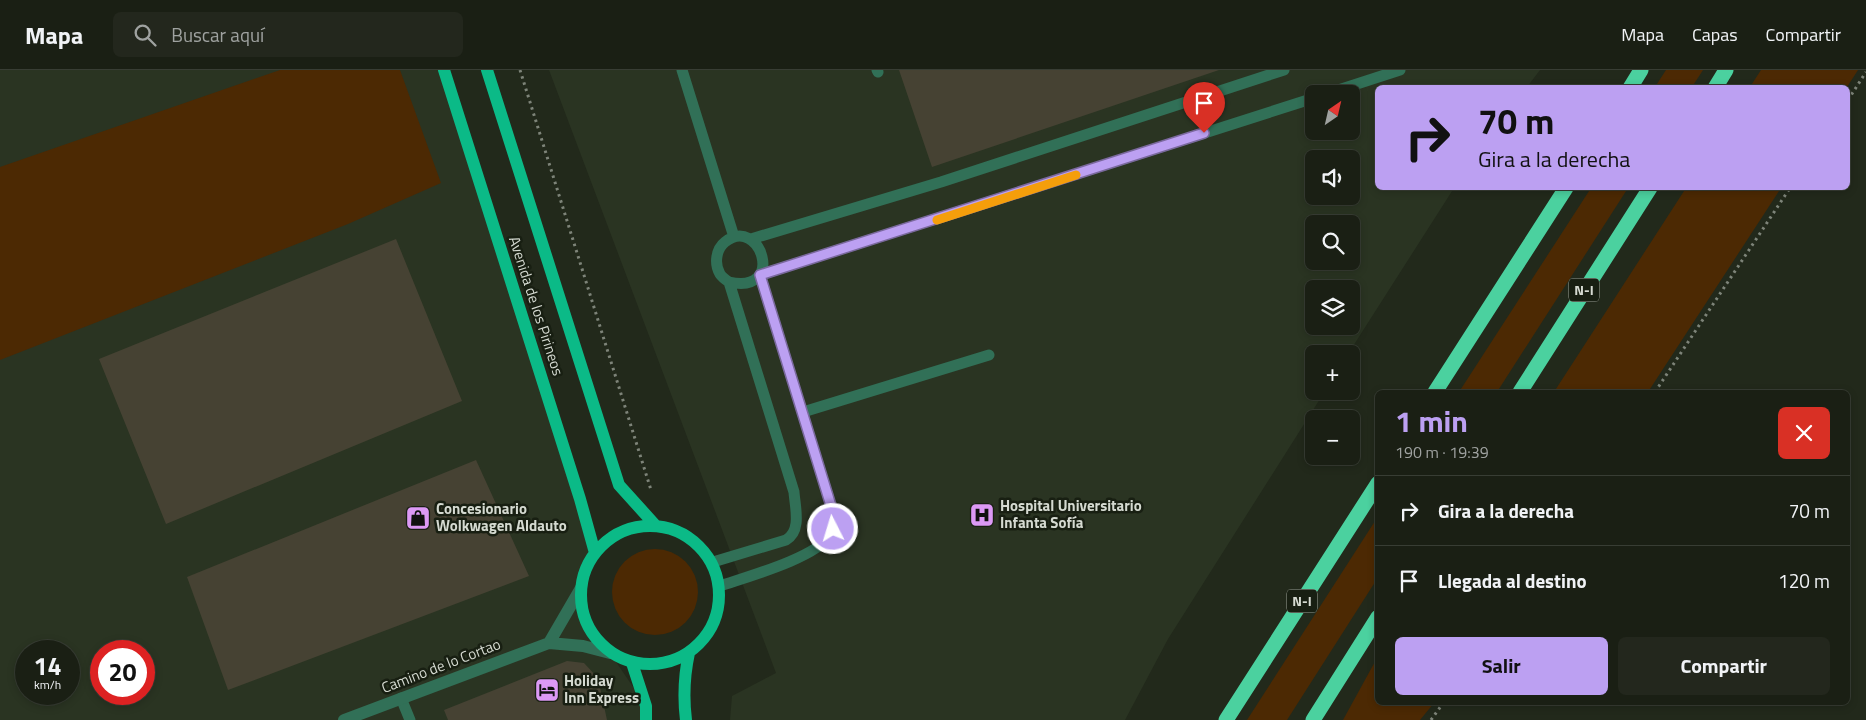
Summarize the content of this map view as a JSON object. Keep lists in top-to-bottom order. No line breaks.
{"streets":{"highway":["N-I"],"main road":["Avenida de los Pirineos"],"street":["Camino de lo Cortao"]},"crossings":[["Avenida de los Pirineos","Camino de lo Cortao"]],"places":{"hospital":["Hospital Universitario Infanta Sofía"],"shop":["Concesionario Wolkwagen Aldauto"],"hotel":["Holiday Inn Express"]},"north":"top right","page":{"header":"Mapa","search":"Buscar aquí","nav":["Mapa","Capas","Compartir"],"map_buttons":["+","−"],"turn":["70 m","Gira a la derecha"],"heading":["1 min","190 m · 19:39"],"list":[{"name":"Gira a la derecha","value":"70 m"},{"name":"Llegada al destino","value":"120 m"}],"buttons":["Salir","Compartir"],"speed":"14 km/h","limit":"20"}}
